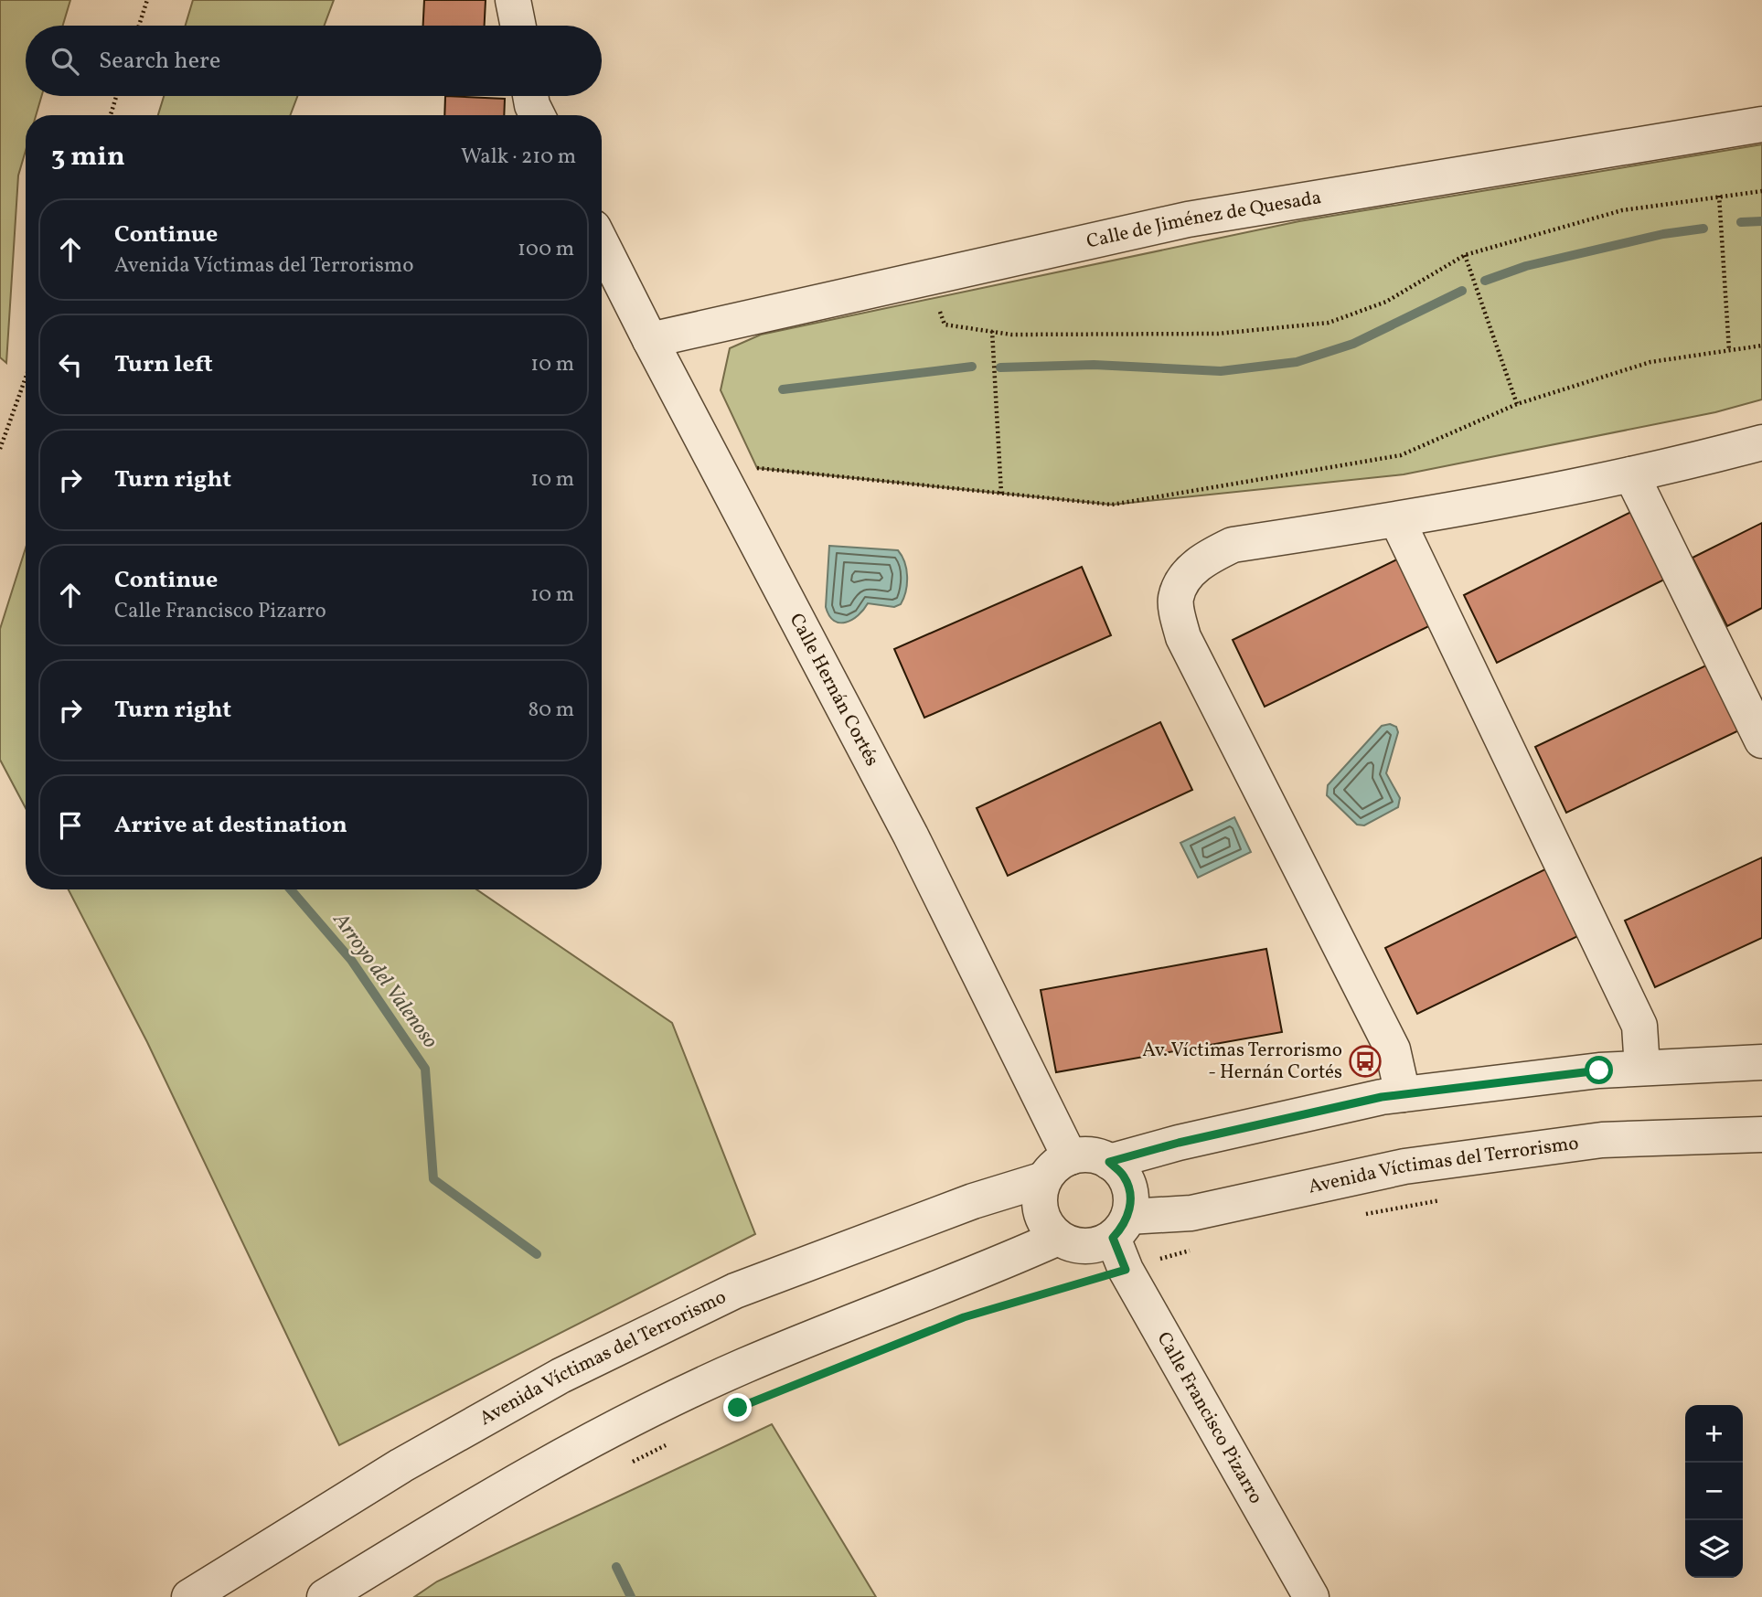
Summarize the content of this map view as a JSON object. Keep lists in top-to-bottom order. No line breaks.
{"streets":{"street":["Calle de Jiménez de Quesada","Calle Hernán Cortés","Avenida Víctimas del Terrorismo","Calle Francisco Pizarro"]},"crossings":[["Calle de Jiménez de Quesada","Calle Hernán Cortés"],["Calle Hernán Cortés","Avenida Víctimas del Terrorismo"],["Calle Hernán Cortés","Calle Francisco Pizarro"],["Avenida Víctimas del Terrorismo","Calle Francisco Pizarro"]],"water":["Arroyo del Valenoso"],"places":{"bus stop":["Av. Víctimas Terrorismo - Hernán Cortés"]},"page":{"search":"Search here","heading":["3 min","Walk · 210 m"],"list":[["Continue","Avenida Víctimas del Terrorismo","100 m"],["Turn left","10 m"],["Turn right","10 m"],["Continue","Calle Francisco Pizarro","10 m"],["Turn right","80 m"],"Arrive at destination"],"map_buttons":["+","−"]}}
